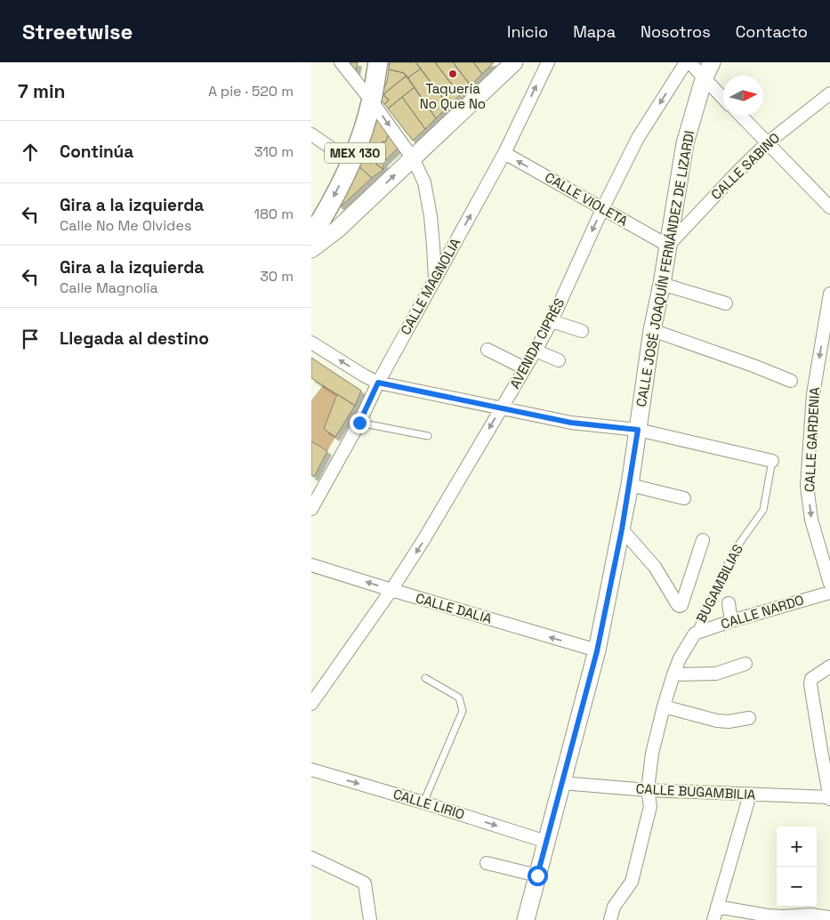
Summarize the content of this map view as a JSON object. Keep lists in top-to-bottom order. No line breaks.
{"streets":{"main road":["MEX 130"],"street":["CALLE SABINO","CALLE VIOLETA","CALLE JOSÉ JOAQUÍN FERNÁNDEZ DE LIZARDI","CALLE MAGNOLIA","AVENIDA CIPRÉS","CALLE GARDENIA","CALLE DALIA","CALLE NARDO","CALLE BUGAMBILIA","CALLE LIRIO"],"lane":["BUGAMBILIAS"]},"crossings":[["CALLE SABINO","CALLE VIOLETA"],["CALLE SABINO","CALLE JOSÉ JOAQUÍN FERNÁNDEZ DE LIZARDI"],["CALLE VIOLETA","CALLE JOSÉ JOAQUÍN FERNÁNDEZ DE LIZARDI"],["CALLE VIOLETA","CALLE MAGNOLIA"],["CALLE VIOLETA","AVENIDA CIPRÉS"],["CALLE JOSÉ JOAQUÍN FERNÁNDEZ DE LIZARDI","CALLE DALIA"],["CALLE JOSÉ JOAQUÍN FERNÁNDEZ DE LIZARDI","CALLE BUGAMBILIA"],["CALLE JOSÉ JOAQUÍN FERNÁNDEZ DE LIZARDI","CALLE LIRIO"],["AVENIDA CIPRÉS","CALLE DALIA"],["BUGAMBILIAS","CALLE NARDO"]],"one_way":["CALLE VIOLETA","AVENIDA CIPRÉS","CALLE GARDENIA","CALLE DALIA","CALLE LIRIO"],"places":["Taquería No Que No"],"north":"right","page":{"header":"Streetwise","nav":["Inicio","Mapa","Nosotros","Contacto"],"heading":["7 min","A pie · 520 m"],"list":[["Continúa","310 m"],["Gira a la izquierda","Calle No Me Olvides","180 m"],["Gira a la izquierda","Calle Magnolia","30 m"],"Llegada al destino"],"map_buttons":["+","−"]}}
